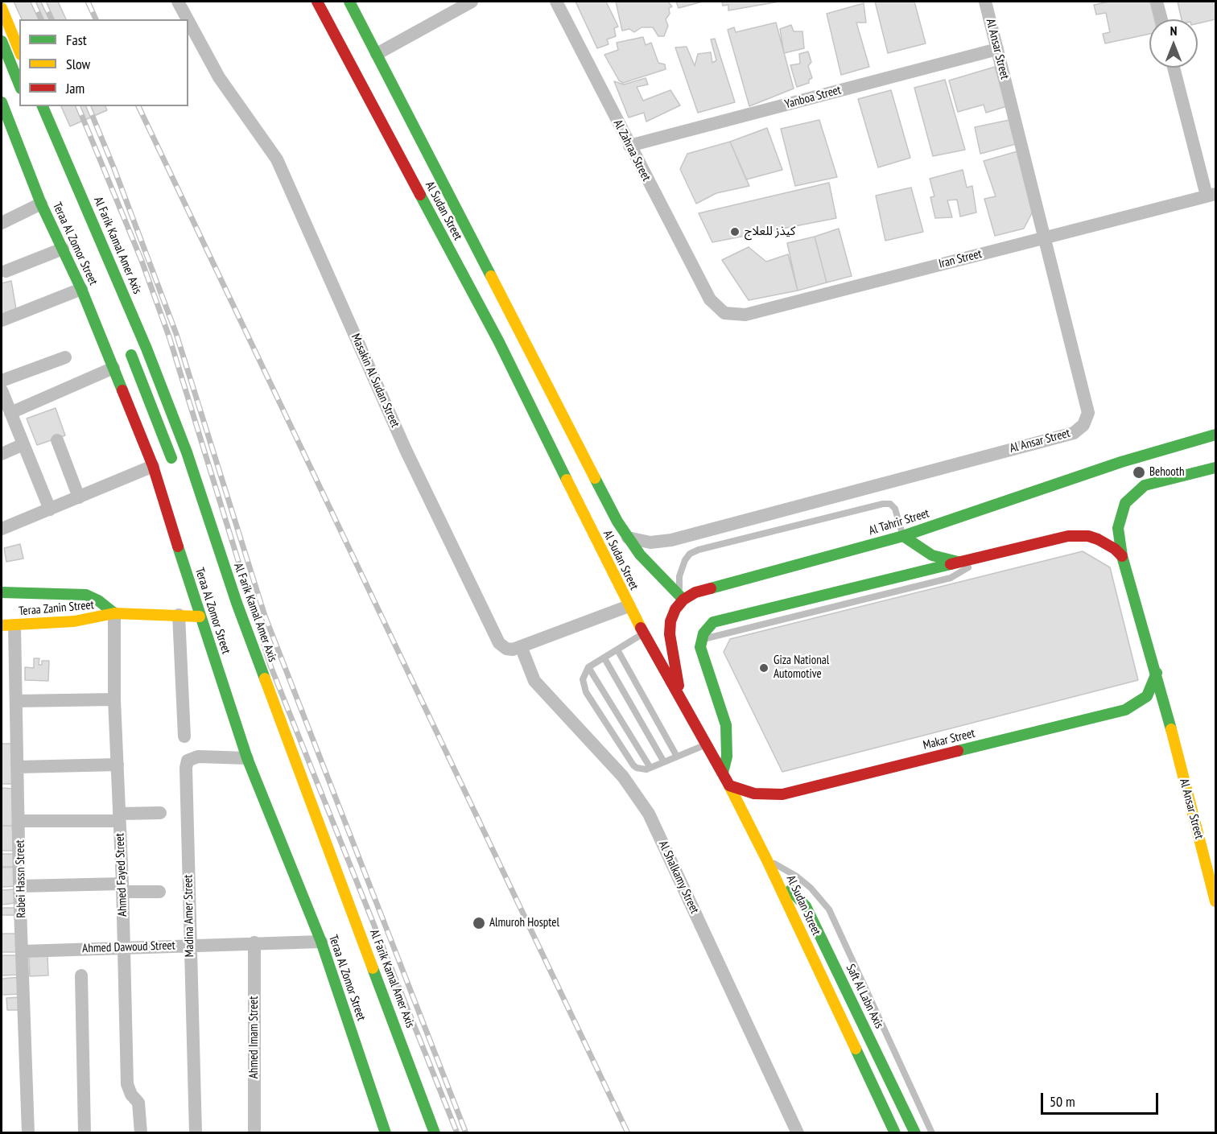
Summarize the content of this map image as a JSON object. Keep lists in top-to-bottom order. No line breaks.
{"streets":{"main road":["Al Ansar Street","Al Sudan Street","Teraa Al Zomor Street","Al Farik Kamal Amer Axis","Al Tahrir Street","Teraa Zanin Street","Makar Street","Saft Al Labn Axis"],"street":["Yanboa Street","Al Zahraa Street","Iran Street","Masakin Al Sudan Street","Ahmed Fayed Street","Al Shalkamy Street","Rabei Hassn Street","Madina Amer Street","Ahmed Dawoud Street","Ahmed Imam Street"]},"crossings":[["Al Ansar Street","Yanboa Street"],["Al Ansar Street","Al Sudan Street"],["Al Ansar Street","Iran Street"],["Al Ansar Street","Makar Street"],["Yanboa Street","Al Zahraa Street"],["Al Zahraa Street","Iran Street"],["Al Sudan Street","Masakin Al Sudan Street"],["Al Sudan Street","Al Tahrir Street"],["Al Sudan Street","Makar Street"],["Al Sudan Street","Saft Al Labn Axis"],["Teraa Al Zomor Street","Teraa Zanin Street"],["Teraa Al Zomor Street","Madina Amer Street"],["Teraa Al Zomor Street","Ahmed Dawoud Street"],["Masakin Al Sudan Street","Al Shalkamy Street"],["Teraa Zanin Street","Ahmed Fayed Street"],["Teraa Zanin Street","Rabei Hassn Street"],["Ahmed Fayed Street","Ahmed Dawoud Street"],["Rabei Hassn Street","Ahmed Dawoud Street"],["Madina Amer Street","Ahmed Dawoud Street"],["Ahmed Dawoud Street","Ahmed Imam Street"]],"places":["كيذز للعلاج","Behooth","Giza National Automotive","Almuroh Hosptel"],"legend":["Fast","Slow","Jam"],"scale_bar":"50 m","north":"top"}
